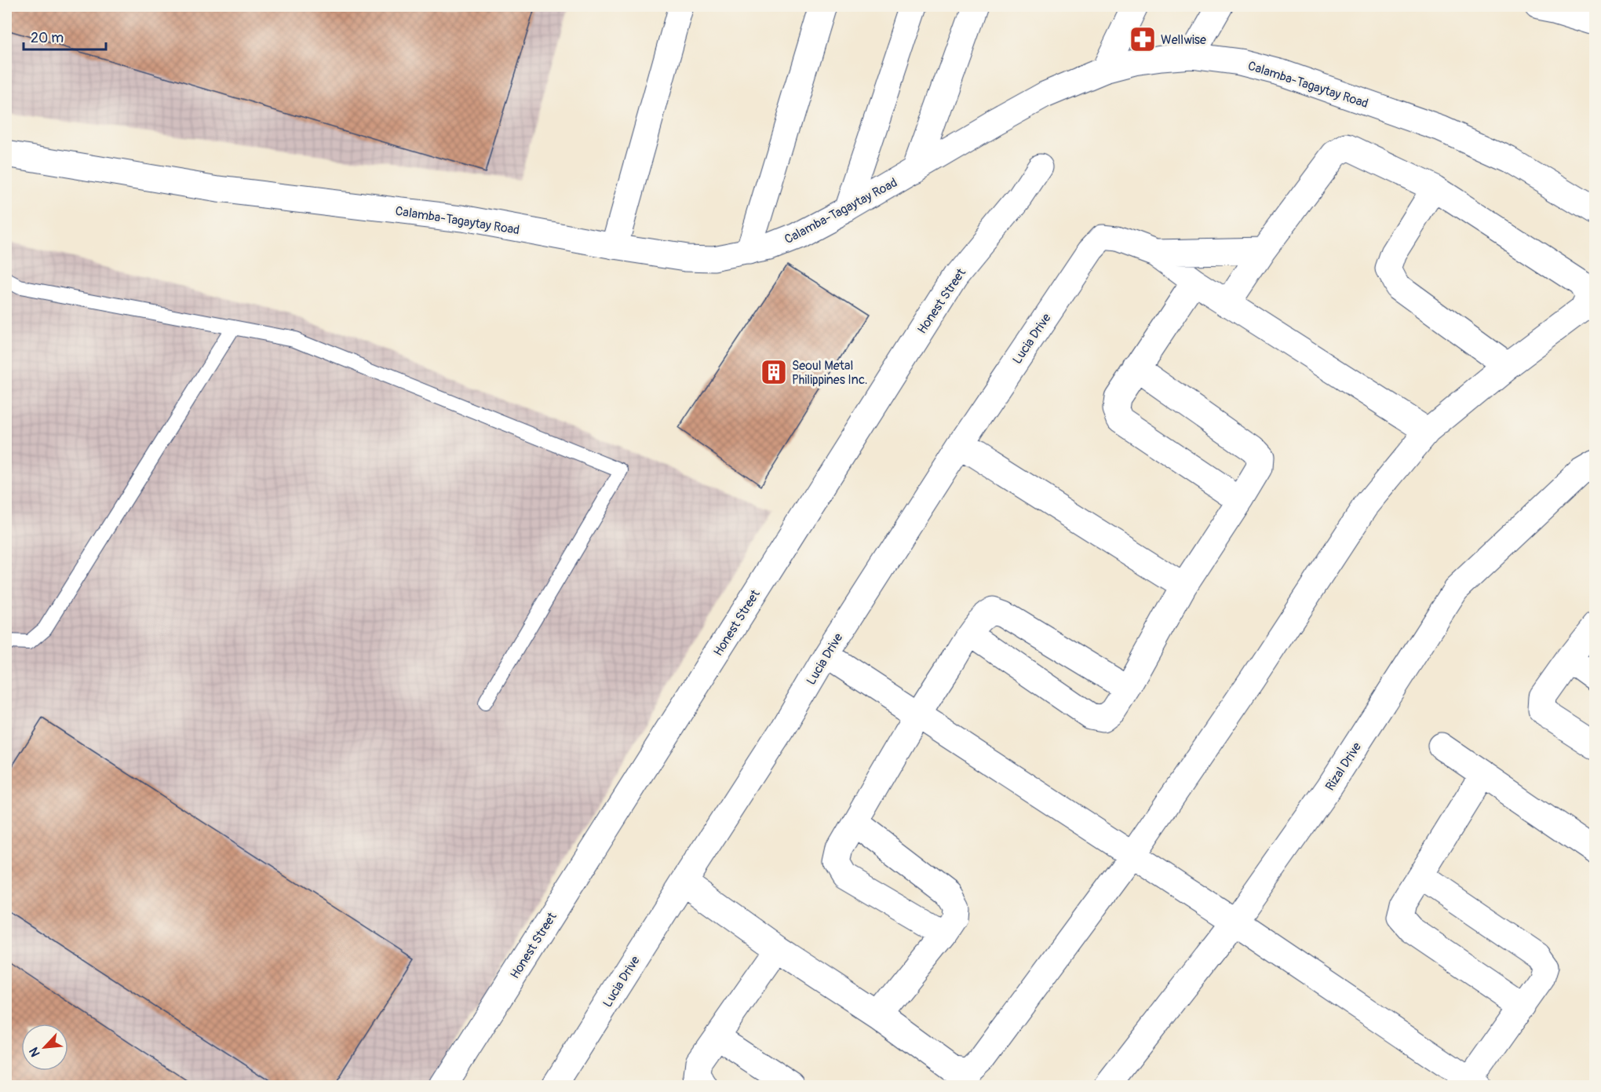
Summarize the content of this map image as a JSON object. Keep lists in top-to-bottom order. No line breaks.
{"streets":{"street":["Calamba-Tagaytay Road","Honest Street","Lucia Drive","Rizal Drive"]},"places":{"pharmacy":["Wellwise"],"building":["Seoul Metal Philippines Inc."]},"scale_bar":"20 m","north":"bottom left"}
